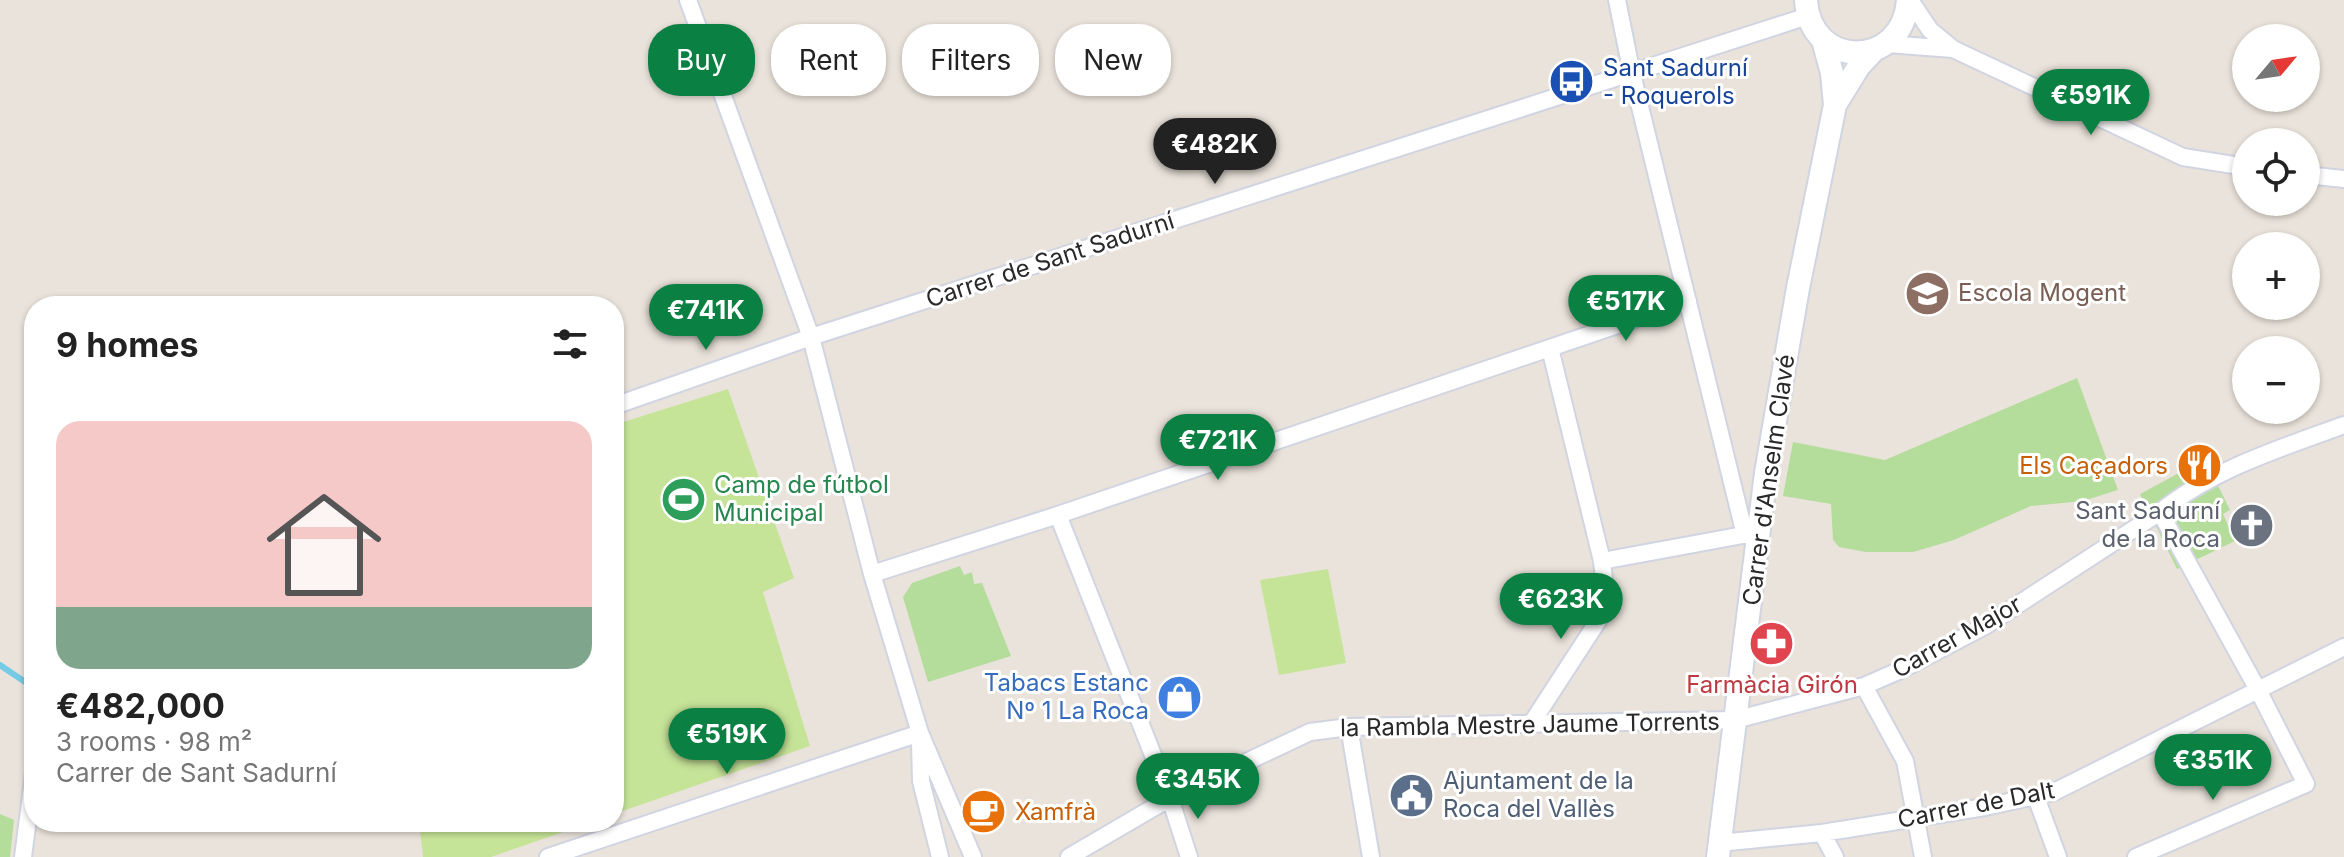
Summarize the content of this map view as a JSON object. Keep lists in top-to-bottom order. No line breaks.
{"streets":{"street":["Carrer de Sant Sadurní","Carrer d'Anselm Clavé","Carrer Major","la Rambla Mestre Jaume Torrents","Carrer de Dalt"]},"crossings":[["Carrer d'Anselm Clavé","Carrer Major"],["Carrer d'Anselm Clavé","la Rambla Mestre Jaume Torrents"],["Carrer d'Anselm Clavé","Carrer de Dalt"],["Carrer Major","la Rambla Mestre Jaume Torrents"]],"places":{"bus stop":["Sant Sadurní - Roquerols"],"school or university":["Escola Mogent"],"restaurant":["Els Caçadors"],"sports":["Camp de fútbol Municipal"],"church":["Sant Sadurní de la Roca"],"pharmacy":["Farmàcia Girón"],"shop":["Tabacs Estanc Nº 1 La Roca"],"public building":["Ajuntament de la Roca del Vallès"],"cafe":["Xamfrà"]},"north":"top right","page":{"map_buttons":["+","−"],"chip":["Buy","Rent","Filters","New"],"price":["€591K","€482K","€517K","€741K","€721K","€623K","€519K","€351K","€345K"],"heading":"9 homes","list":[{"name":"€482,000","note":"3 rooms · 98 m² · Carrer de Sant Sadurní"}]}}
